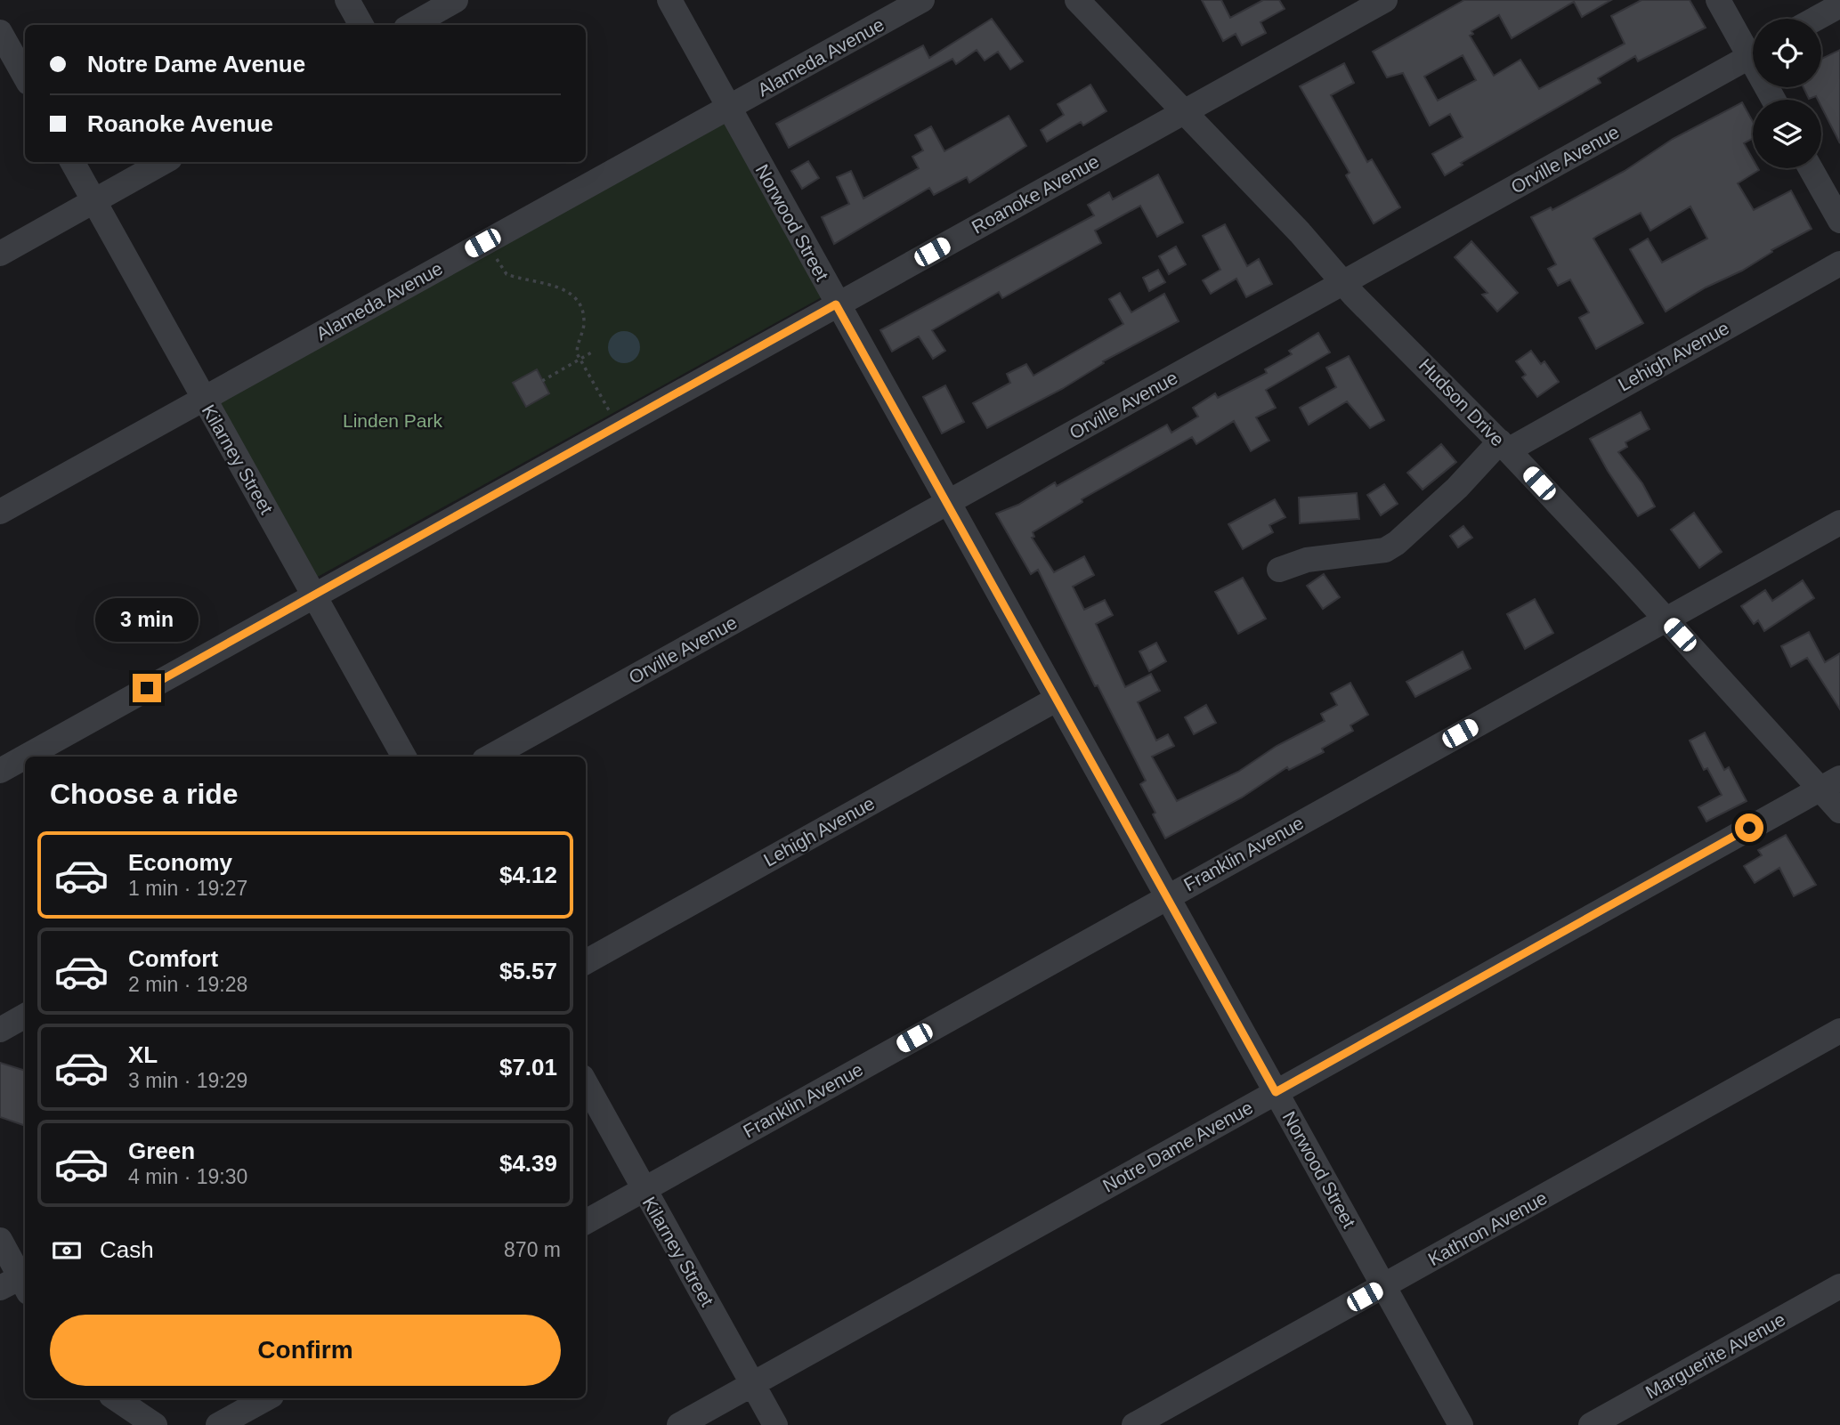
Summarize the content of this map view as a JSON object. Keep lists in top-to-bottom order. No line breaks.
{"streets":{"street":["Alameda Avenue","Orville Avenue","Roanoke Avenue","Norwood Street","Lehigh Avenue","Hudson Drive","Kilarney Street","Franklin Avenue","Notre Dame Avenue","Kathron Avenue","Marguerite Avenue"]},"crossings":[["Alameda Avenue","Norwood Street"],["Alameda Avenue","Kilarney Street"],["Orville Avenue","Norwood Street"],["Orville Avenue","Hudson Drive"],["Roanoke Avenue","Norwood Street"],["Roanoke Avenue","Hudson Drive"],["Roanoke Avenue","Kilarney Street"],["Norwood Street","Lehigh Avenue"],["Norwood Street","Franklin Avenue"],["Norwood Street","Notre Dame Avenue"],["Norwood Street","Kathron Avenue"],["Lehigh Avenue","Hudson Drive"],["Hudson Drive","Franklin Avenue"],["Hudson Drive","Notre Dame Avenue"],["Kilarney Street","Franklin Avenue"],["Kilarney Street","Notre Dame Avenue"]],"parks":["Linden Park"],"page":{"banner":["Notre Dame Avenue","Roanoke Avenue"],"bubble":"3 min","heading":"Choose a ride","list":[{"name":"Economy","note":"1 min · 19:27","value":"$4.12"},{"name":"Comfort","note":"2 min · 19:28","value":"$5.57"},{"name":"XL","note":"3 min · 19:29","value":"$7.01"},{"name":"Green","note":"4 min · 19:30","value":"$4.39"}],"pay":["Cash","870 m"],"buttons":"Confirm"}}
